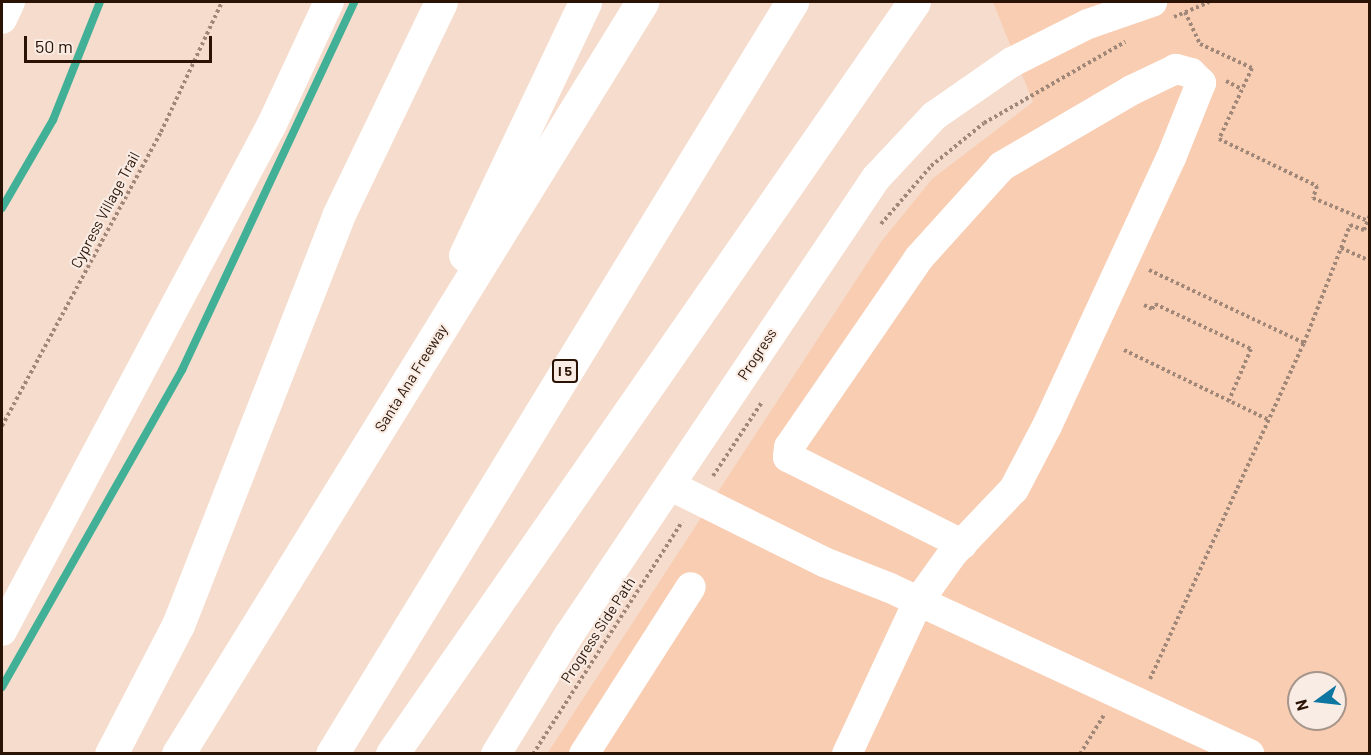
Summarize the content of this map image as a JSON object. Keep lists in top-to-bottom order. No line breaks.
{"streets":{"highway":["I 5","Santa Ana Freeway"],"street":["Progress"],"path":["Cypress Village Trail","Progress Side Path"]},"scale_bar":"50 m","north":"left"}
